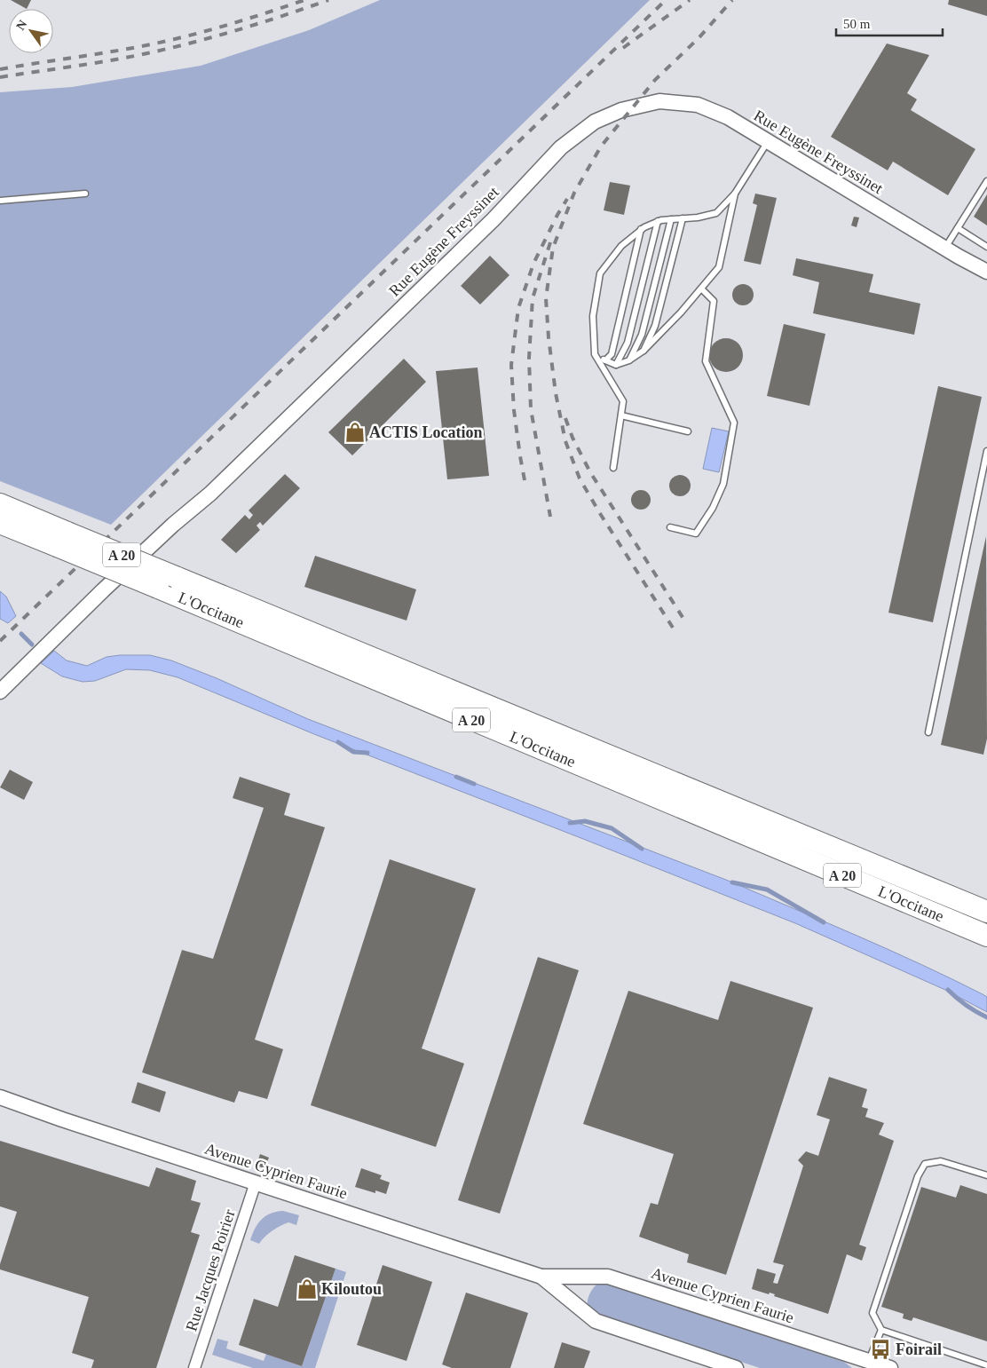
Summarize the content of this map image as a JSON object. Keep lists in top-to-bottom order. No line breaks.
{"streets":{"highway":["A 20","L'Occitane"],"street":["Rue Eugène Freyssinet","Avenue Cyprien Faurie","Rue Jacques Poirier"]},"crossings":[["Avenue Cyprien Faurie","Rue Jacques Poirier"]],"places":{"shop":["ACTIS Location","Kiloutou"],"bus stop":["Foirail"]},"scale_bar":"50 m","north":"top left"}
